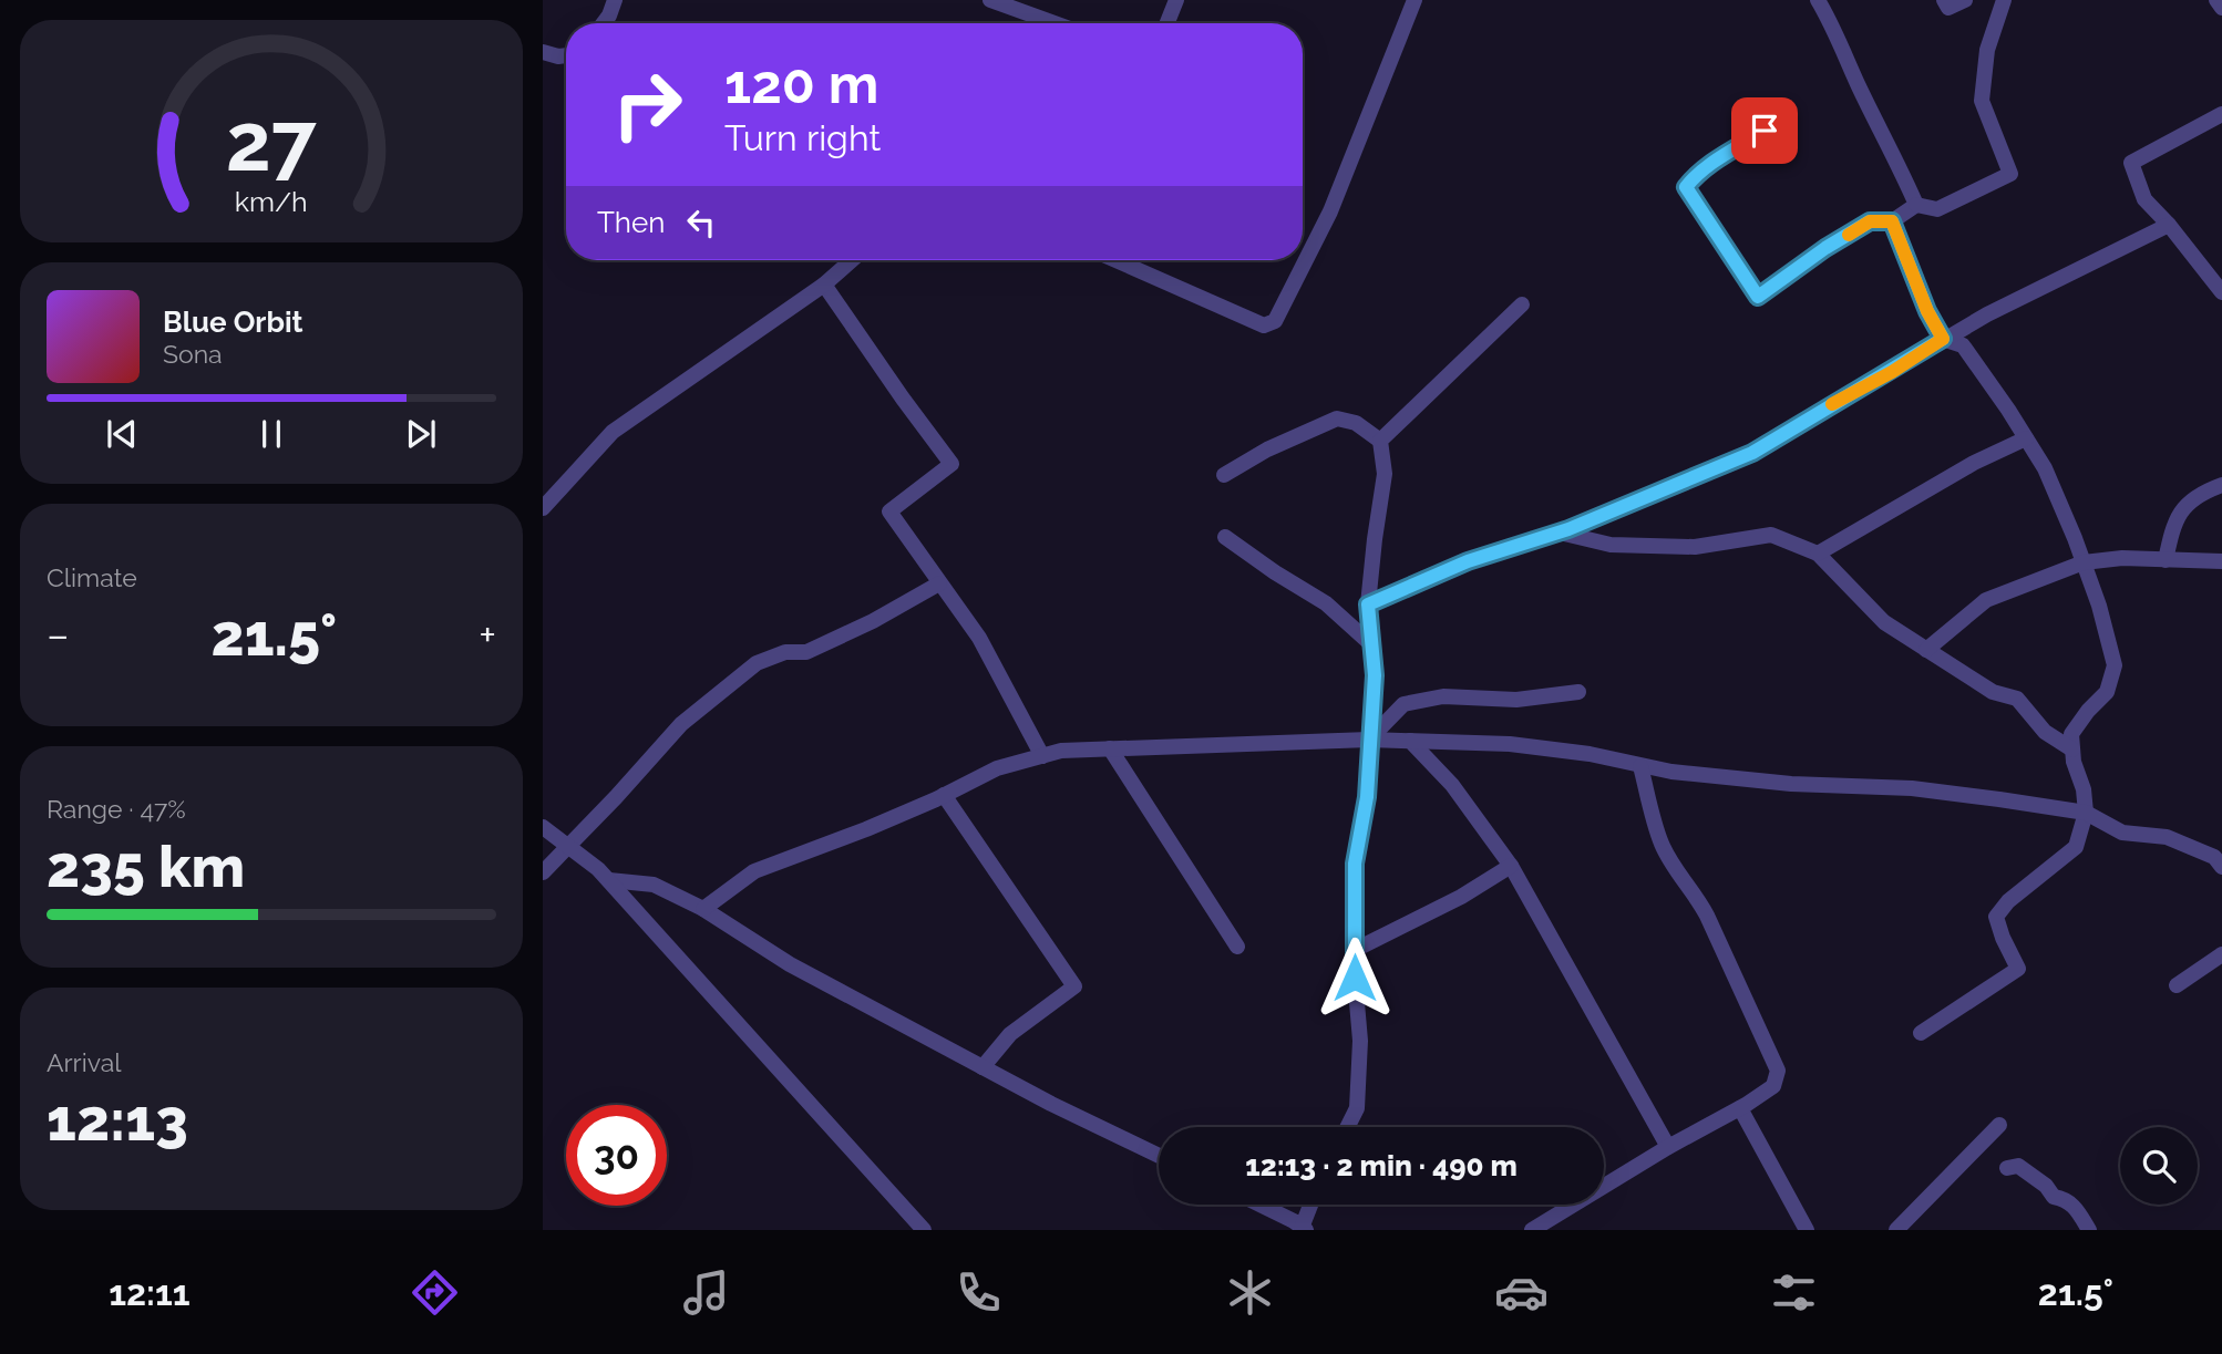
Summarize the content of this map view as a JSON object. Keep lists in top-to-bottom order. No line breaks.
{"page":{"turn":["120 m","Turn right"],"then":"Then","song":["Blue Orbit","Sona"],"tile":["Climate",["Range · 47%","235 km"],["Arrival","12:13"]],"heat":["−","21.5°","+"],"limit":"30","trip":"12:13 · 2 min · 490 m","tabs":["12:11","21.5°"],"gauge":["27","km/h"]}}
